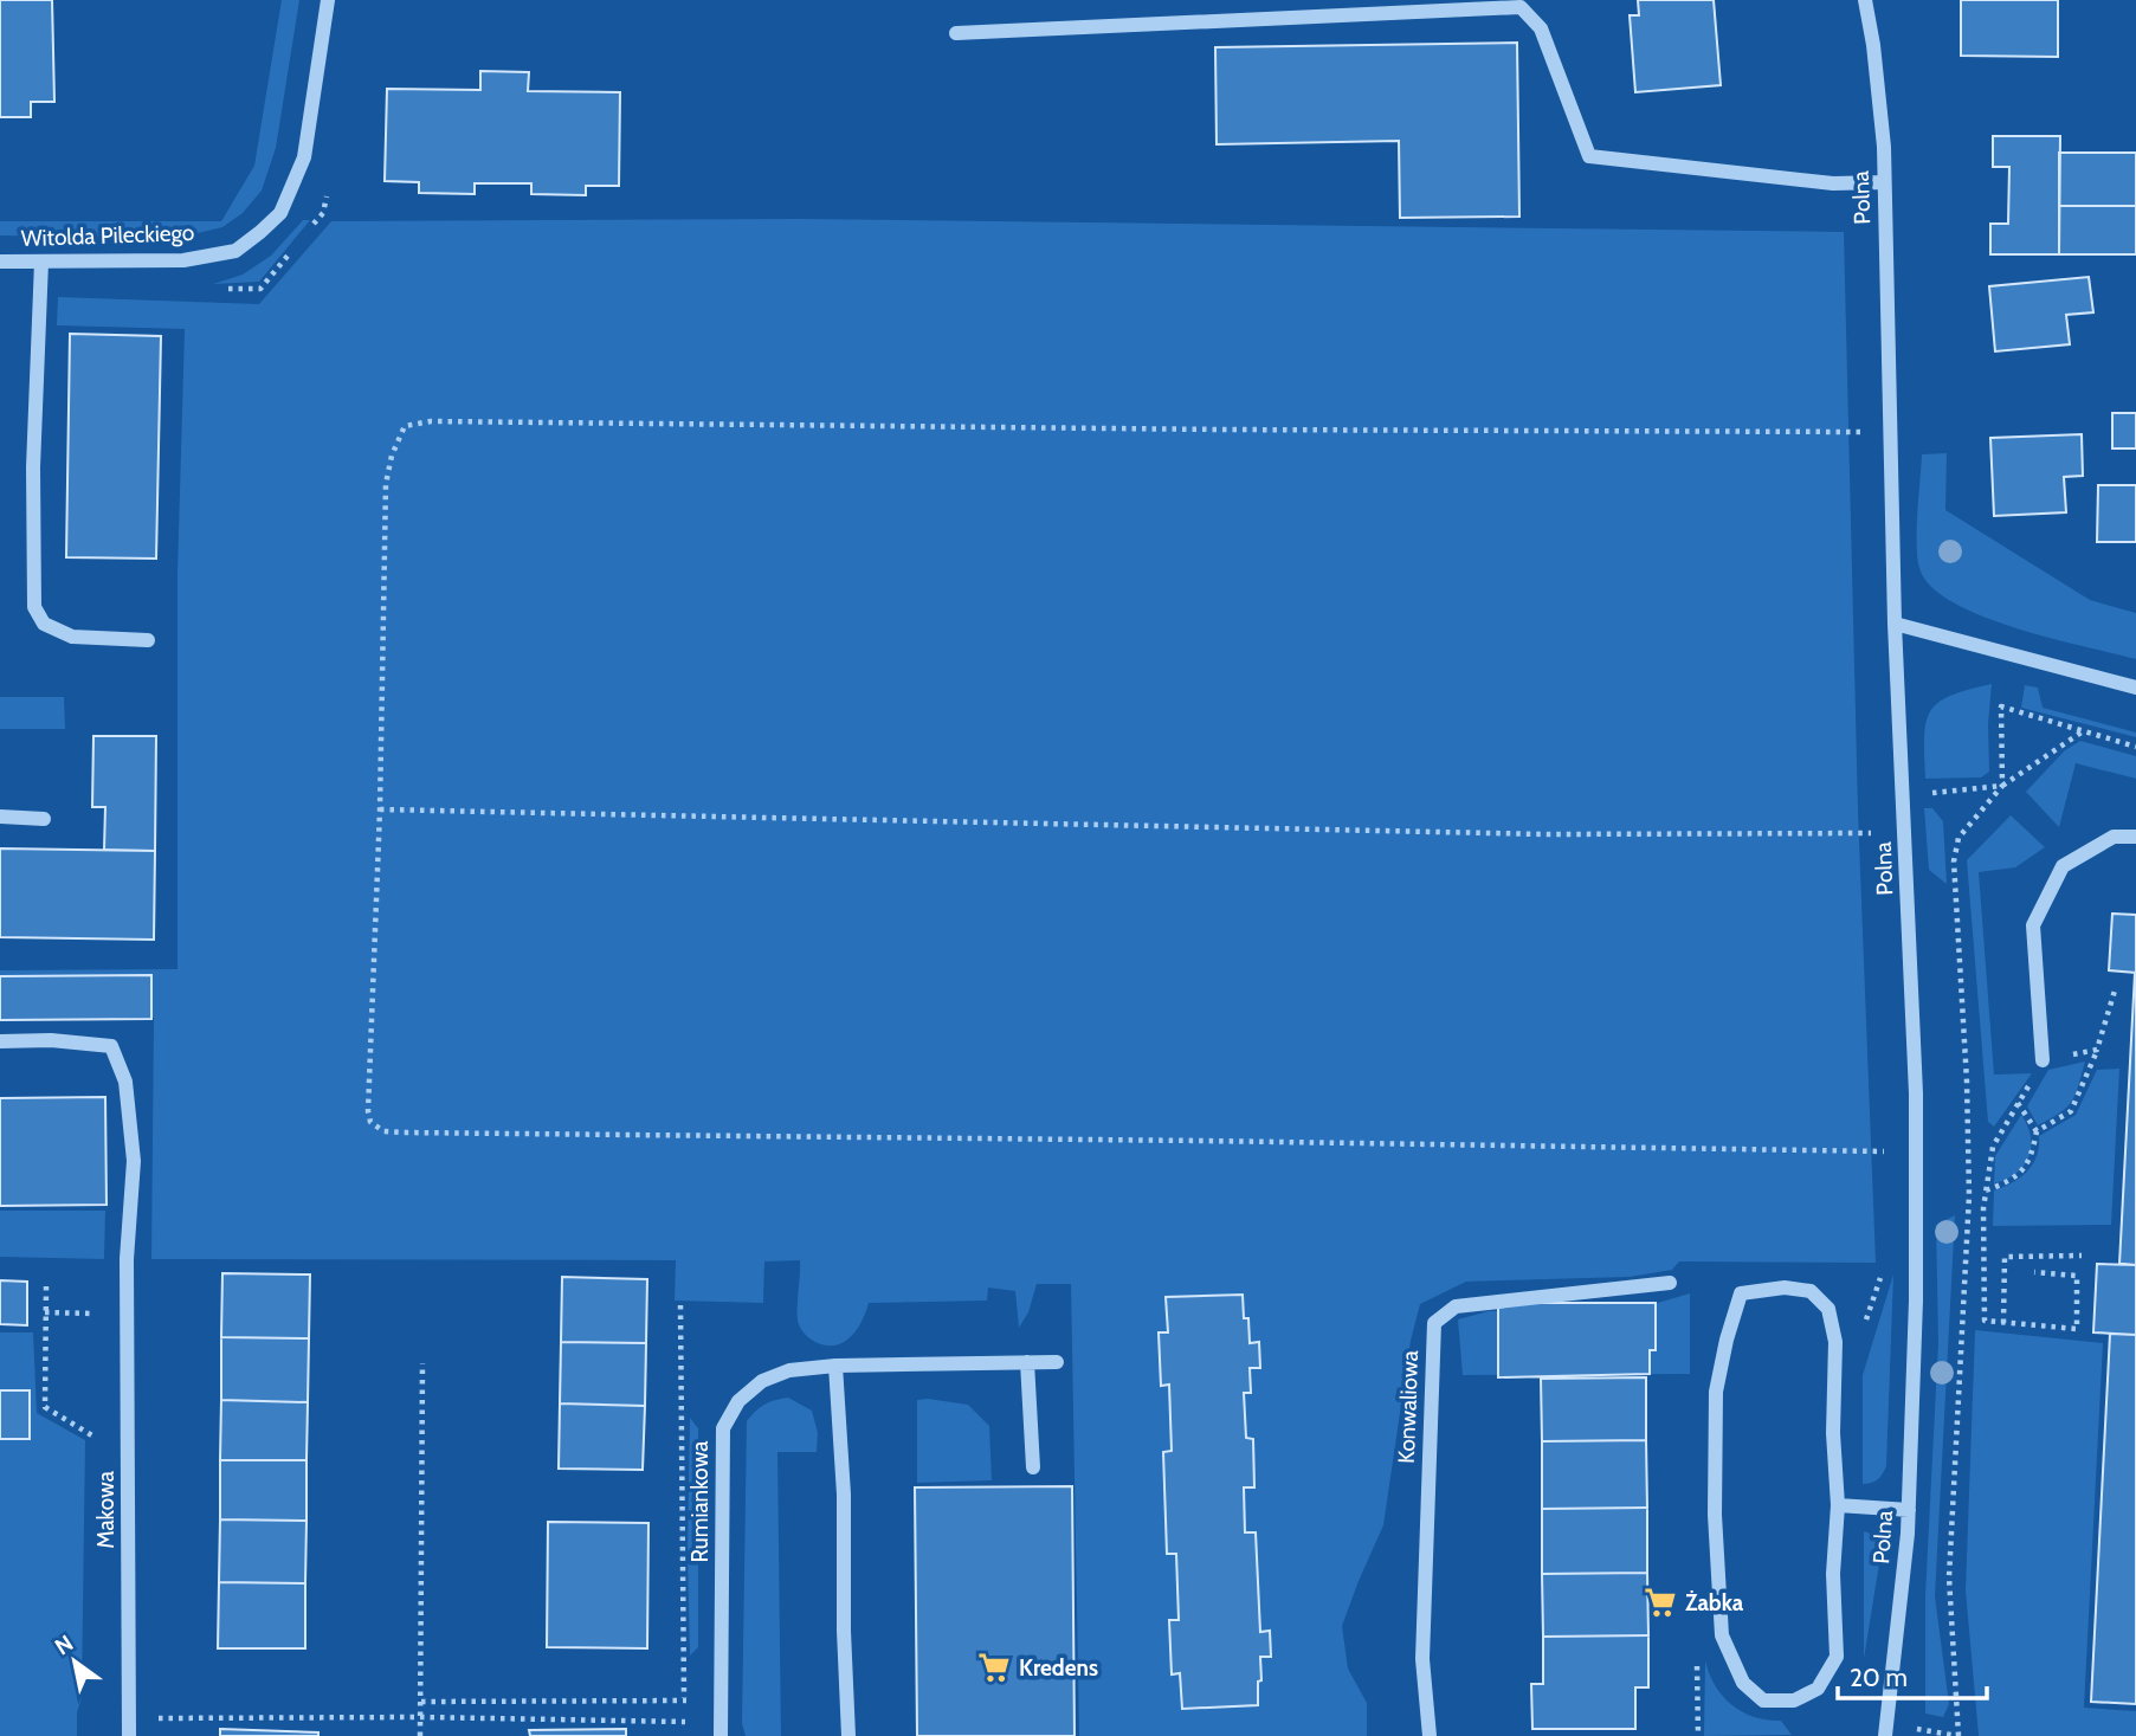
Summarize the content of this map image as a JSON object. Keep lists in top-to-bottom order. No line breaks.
{"streets":{"street":["Polna","Witolda Pileckiego","Konwaliowa","Rumiankowa","Makowa"]},"places":{"supermarket":["Żabka","Kredens"]},"scale_bar":"20 m","north":"top left"}
